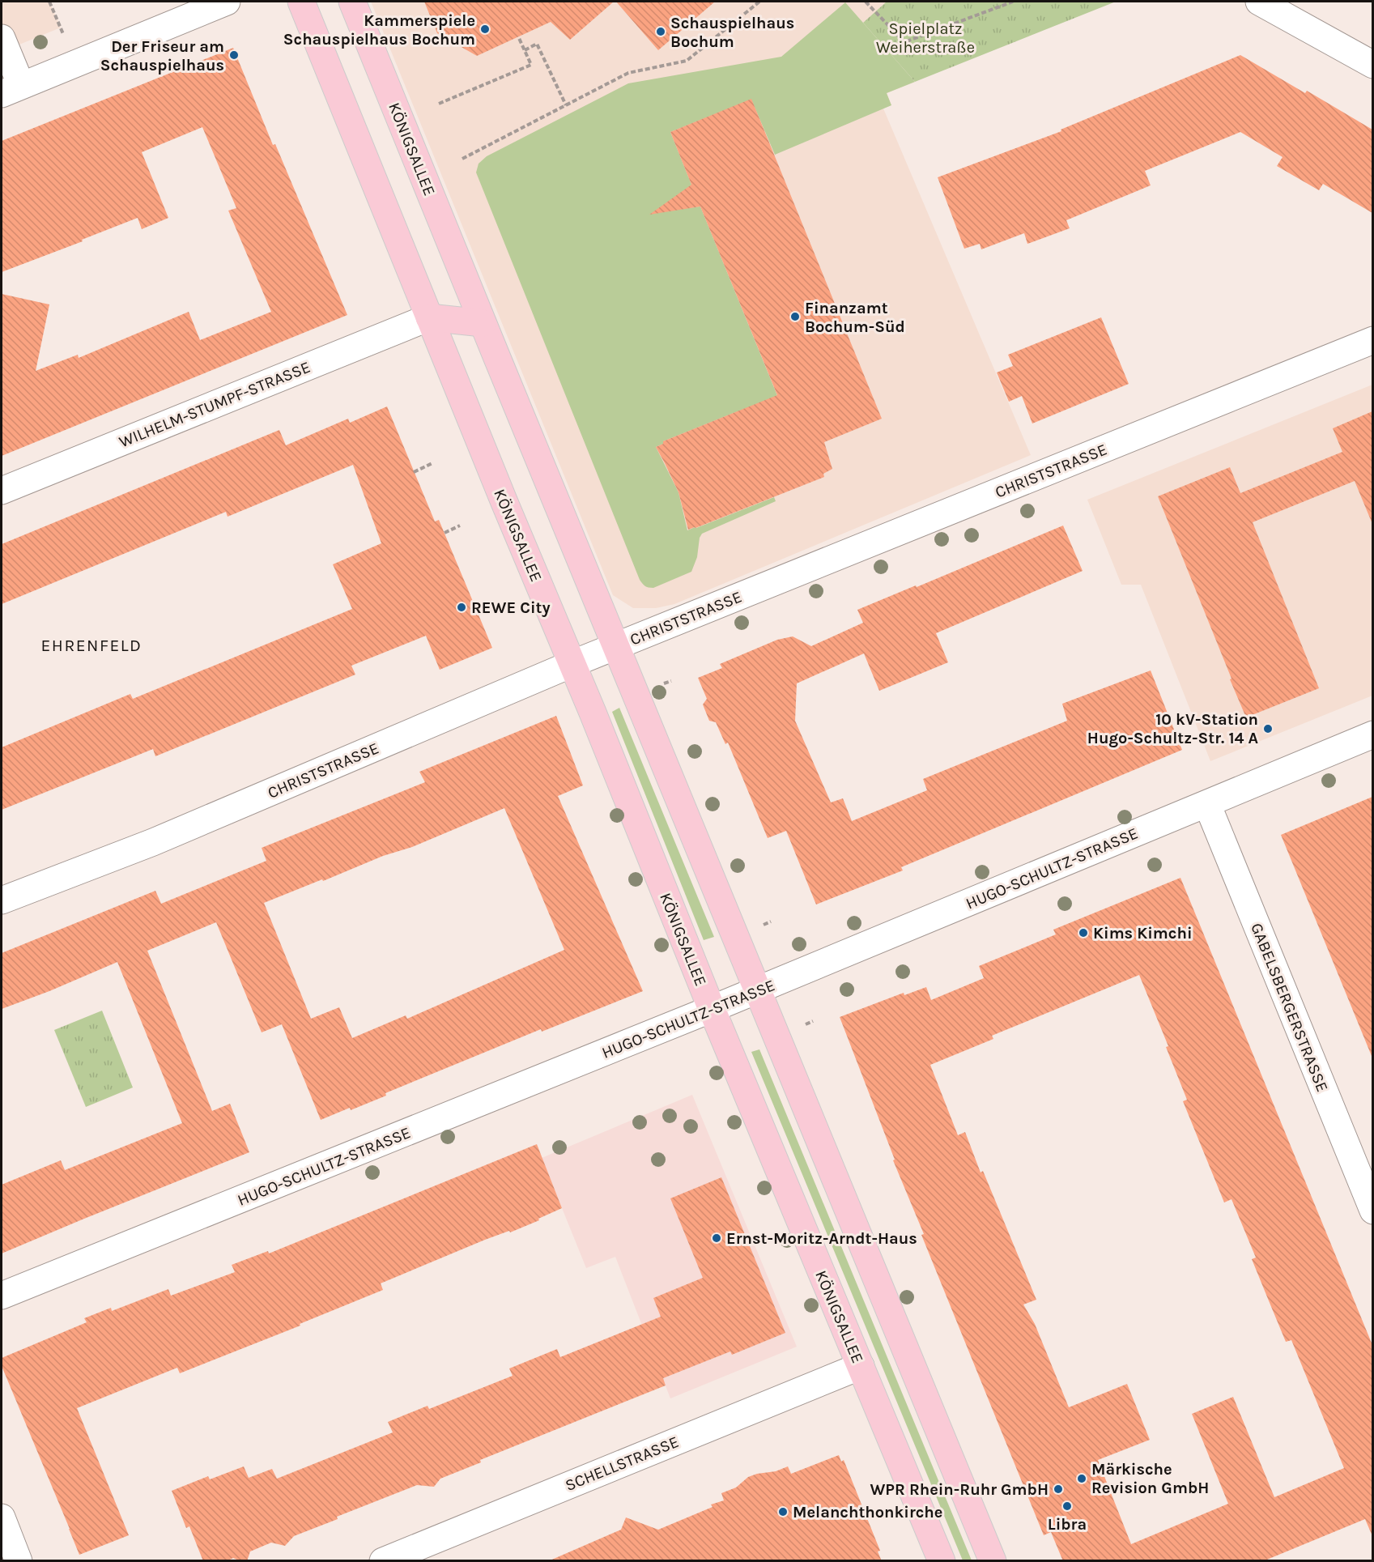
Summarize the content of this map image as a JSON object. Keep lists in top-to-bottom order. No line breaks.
{"streets":{"main road":["KÖNIGSALLEE"],"street":["WILHELM-STUMPF-STRASSE","CHRISTSTRASSE","HUGO-SCHULTZ-STRASSE","GABELSBERGERSTRASSE","SCHELLSTRASSE"]},"crossings":[["KÖNIGSALLEE","WILHELM-STUMPF-STRASSE"],["KÖNIGSALLEE","CHRISTSTRASSE"],["KÖNIGSALLEE","HUGO-SCHULTZ-STRASSE"],["KÖNIGSALLEE","SCHELLSTRASSE"],["HUGO-SCHULTZ-STRASSE","GABELSBERGERSTRASSE"]],"districts":["EHRENFELD"],"parks":["Spielplatz Weiherstraße"],"places":["Kammerspiele Schauspielhaus Bochum","Schauspielhaus Bochum","Der Friseur am Schauspielhaus","Finanzamt Bochum-Süd","REWE City","10 kV-Station Hugo-Schultz-Str. 14 A","Kims Kimchi","Ernst-Moritz-Arndt-Haus","Märkische Revision GmbH","WPR Rhein-Ruhr GmbH","Libra","Melanchthonkirche"]}
